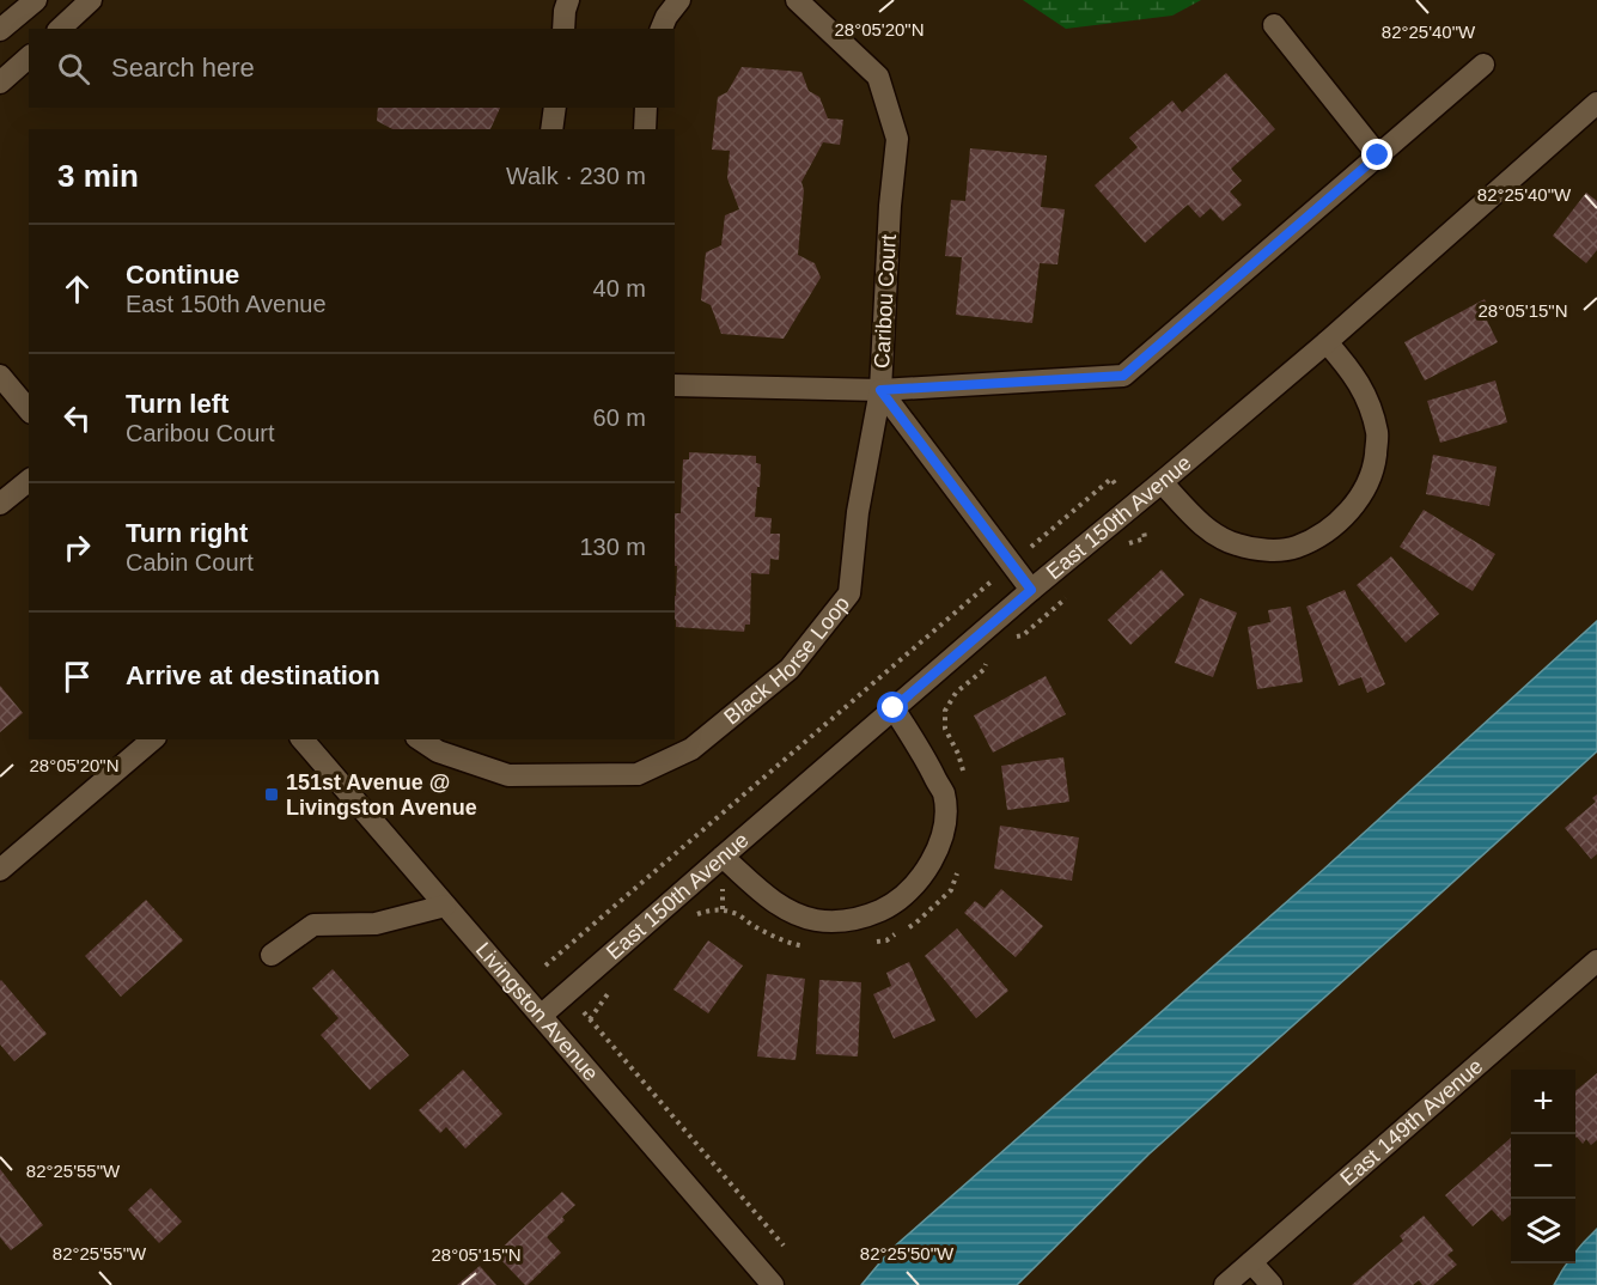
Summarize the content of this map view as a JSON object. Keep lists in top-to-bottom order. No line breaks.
{"streets":{"street":["Caribou Court","East 150th Avenue","Black Horse Loop","Livingston Avenue","East 149th Avenue"]},"crossings":[["Caribou Court","East 150th Avenue"],["Caribou Court","Black Horse Loop"],["East 150th Avenue","Livingston Avenue"]],"places":{"transit":["151st Avenue @ Livingston Avenue"]},"page":{"search":"Search here","heading":["3 min","Walk · 230 m"],"list":[["Continue","East 150th Avenue","40 m"],["Turn left","Caribou Court","60 m"],["Turn right","Cabin Court","130 m"],"Arrive at destination"],"map_buttons":["+","−"]},"coordinates":["28°05'20\"N","82°25'40\"W","28°05'15\"N","82°25'55\"W","82°25'50\"W"]}
